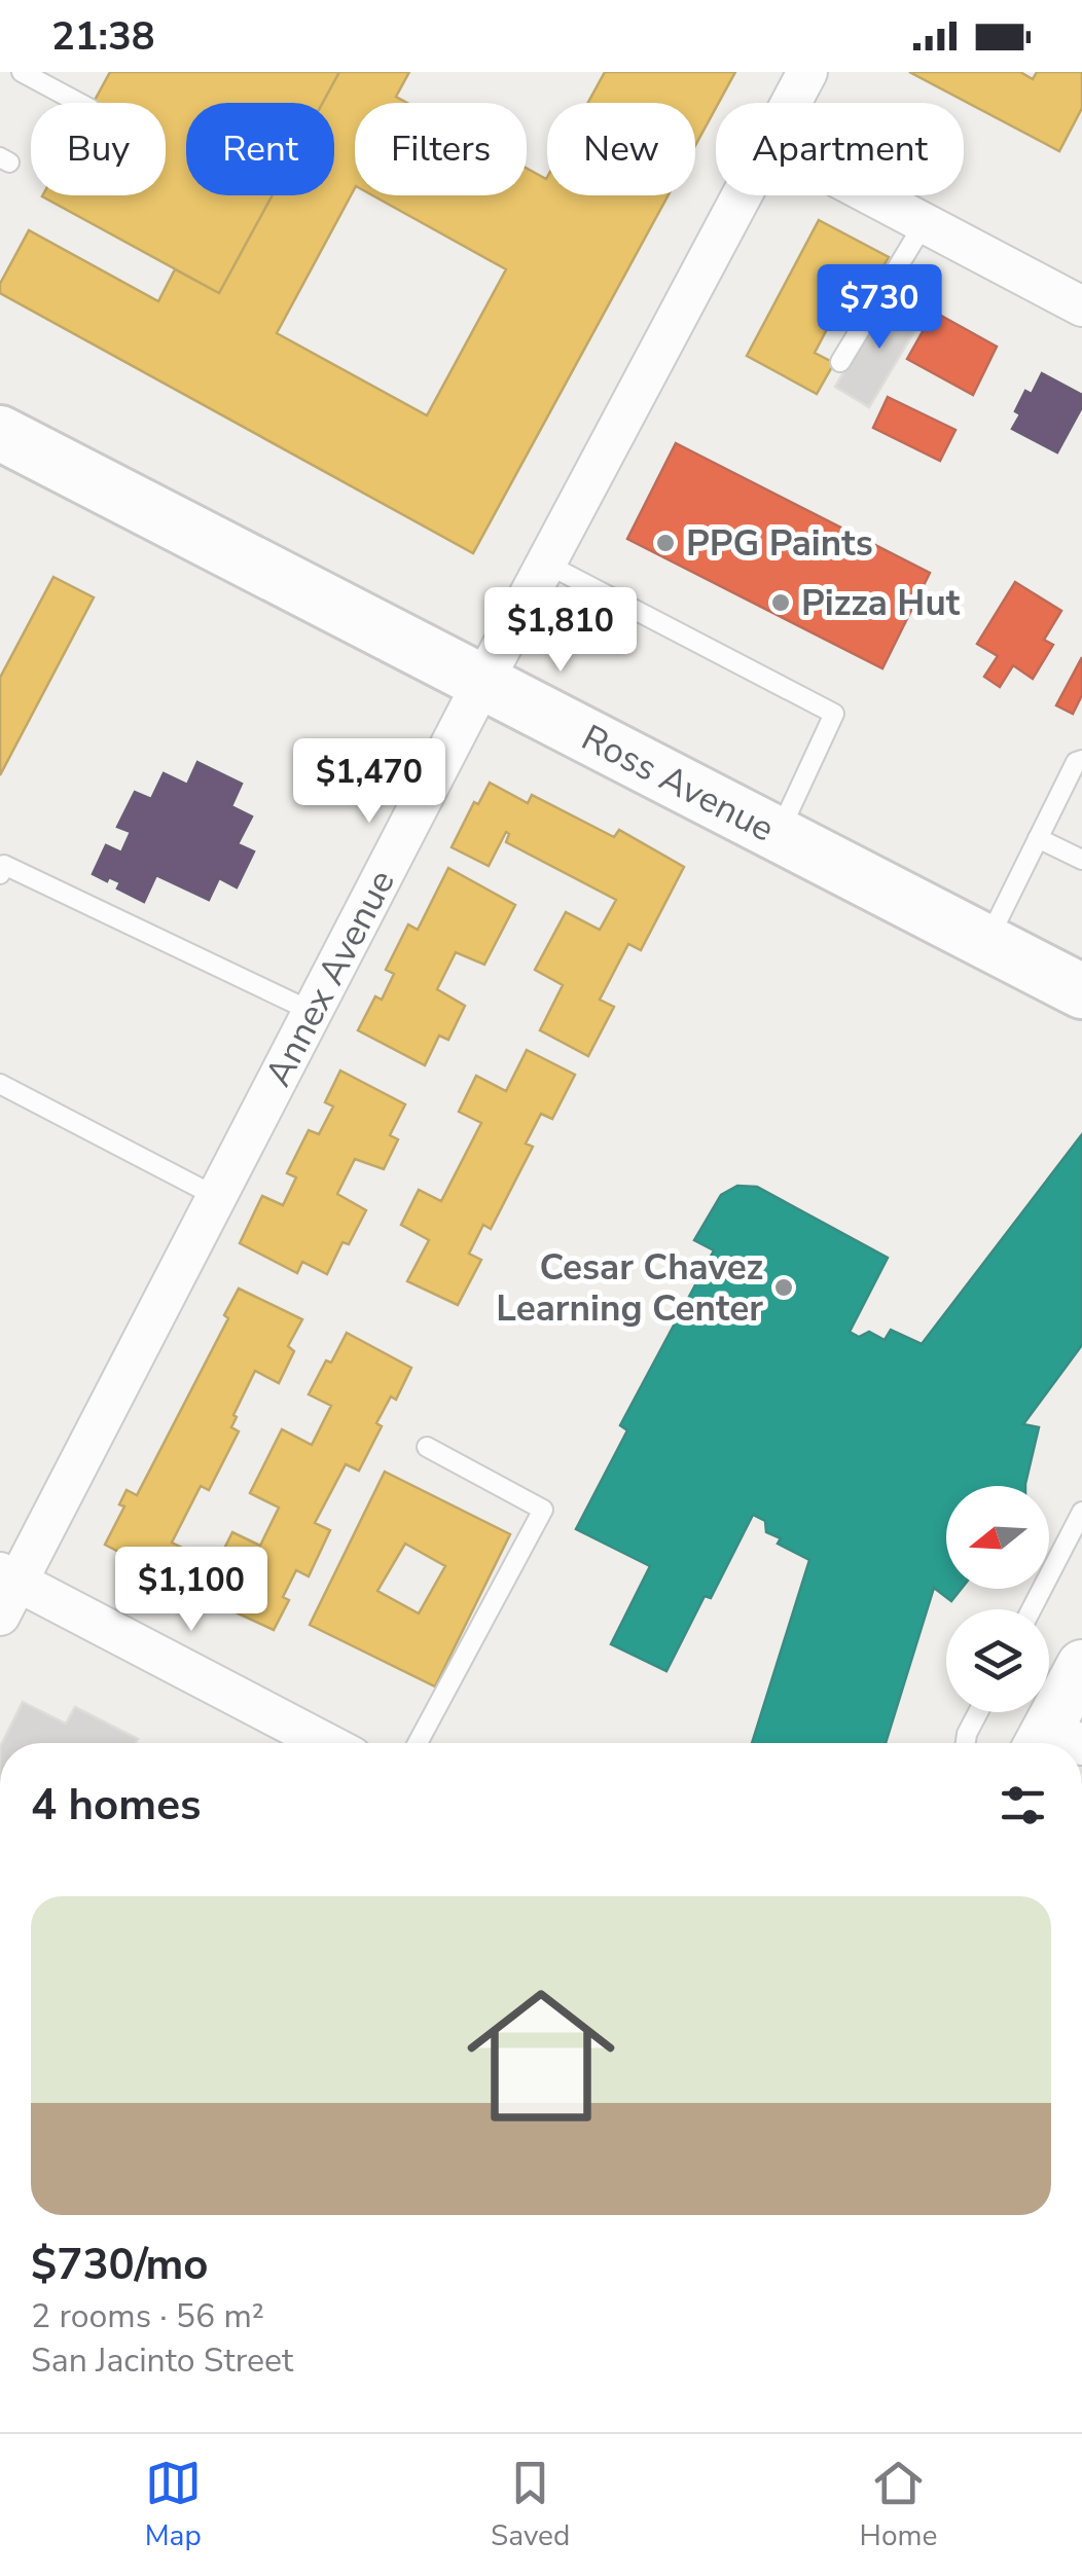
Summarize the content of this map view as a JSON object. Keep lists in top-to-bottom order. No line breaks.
{"streets":{"main road":["Ross Avenue"],"street":["Annex Avenue"]},"crossings":[["Ross Avenue","Annex Avenue"]],"places":["PPG Paints","Pizza Hut","Cesar Chavez Learning Center"],"north":"left","page":{"status":"21:38","chip":["Buy","Rent","Filters","New","Apartment"],"price":["$730","$1,810","$1,470","$1,100"],"heading":"4 homes","list":[{"name":"$730/mo","note":"2 rooms · 56 m² · San Jacinto Street"}],"tabs":["Map","Saved","Home"]}}
